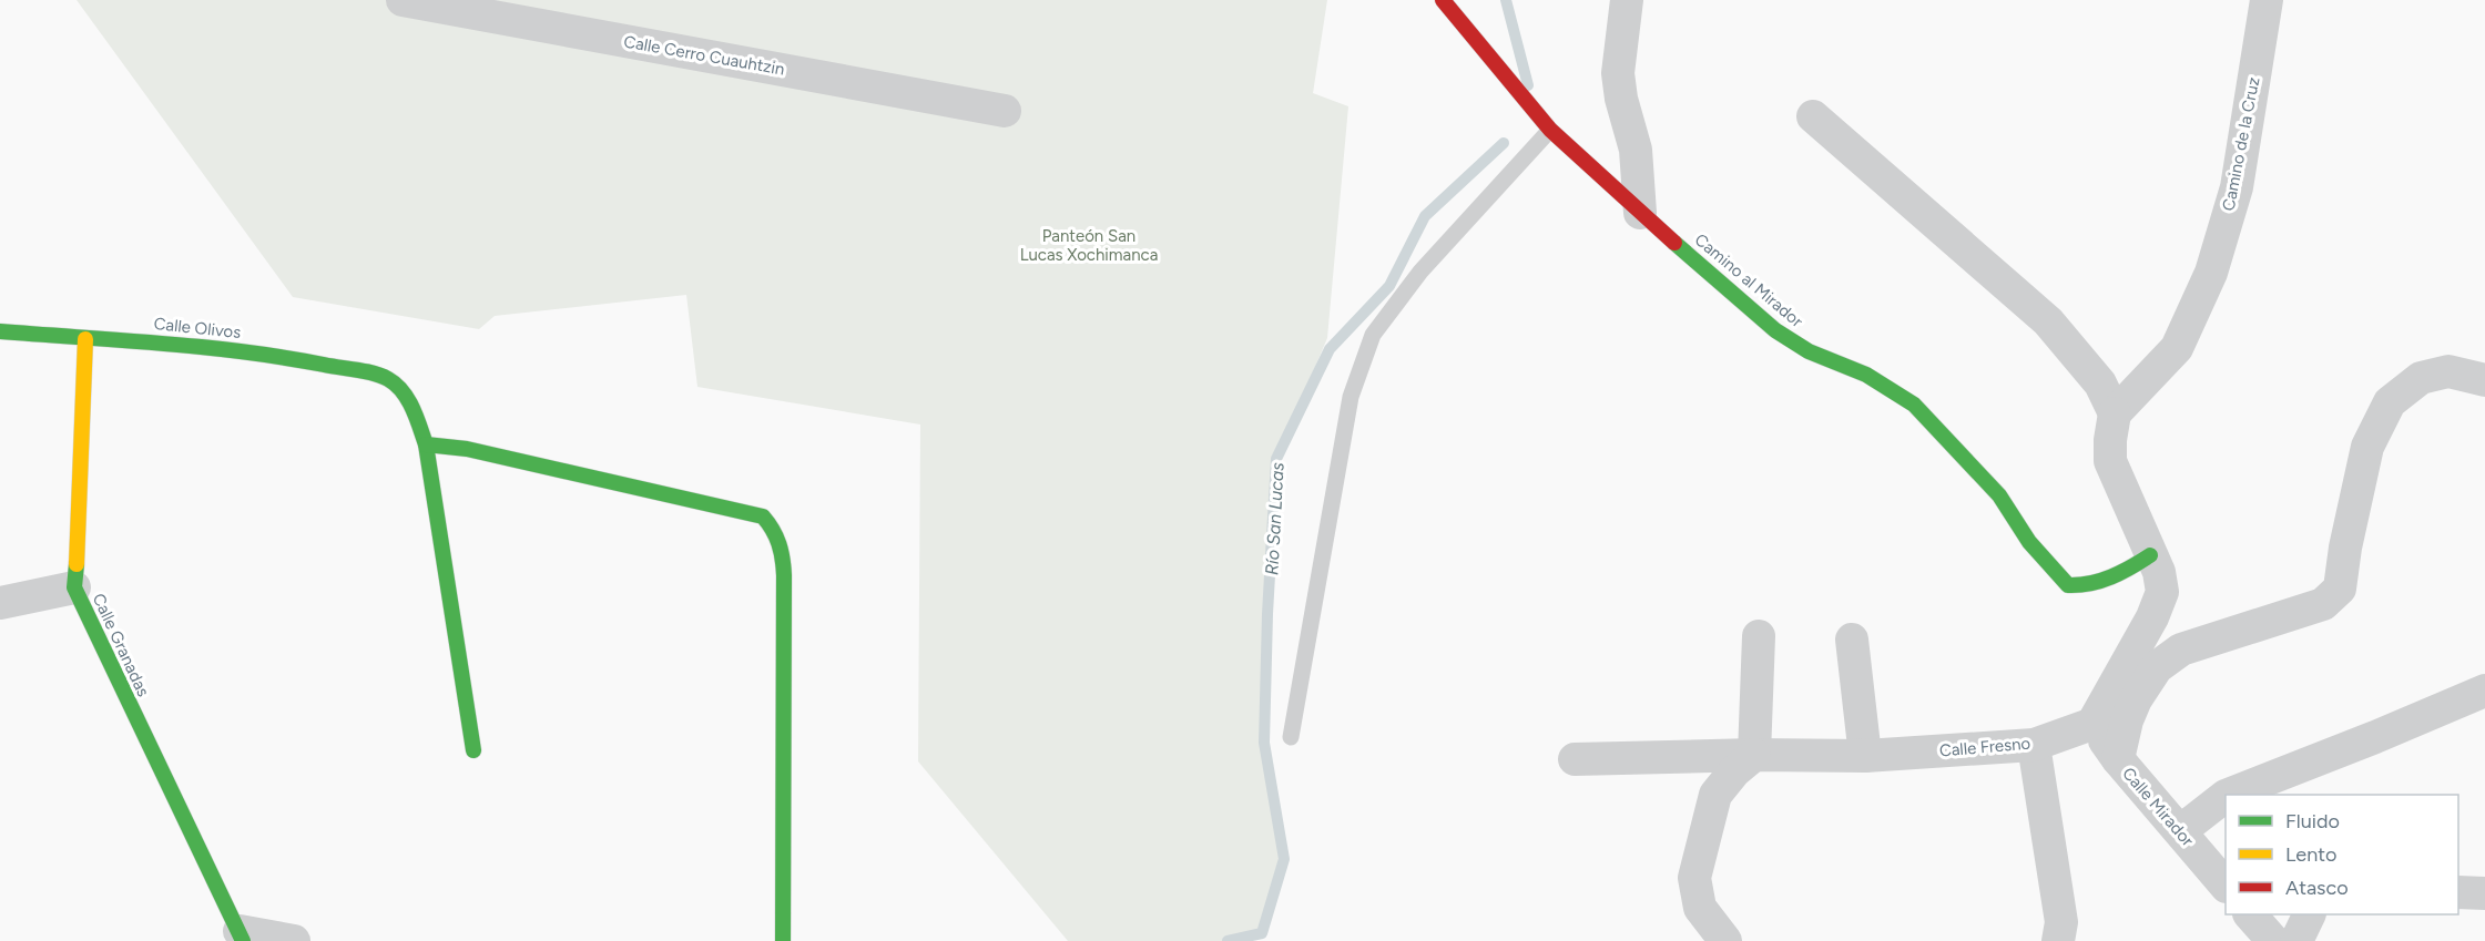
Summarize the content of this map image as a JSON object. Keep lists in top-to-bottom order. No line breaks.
{"streets":{"street":["Calle Cerro Cuauhtzin","Camino de la Cruz","Camino al Mirador","Calle Olivos","Calle Granadas","Calle Fresno","Calle Mirador"]},"crossings":[["Calle Olivos","Calle Granadas"],["Calle Fresno","Calle Mirador"]],"water":["Río San Lucas"],"parks":["Panteón San Lucas Xochimanca"],"legend":["Fluido","Lento","Atasco"]}
